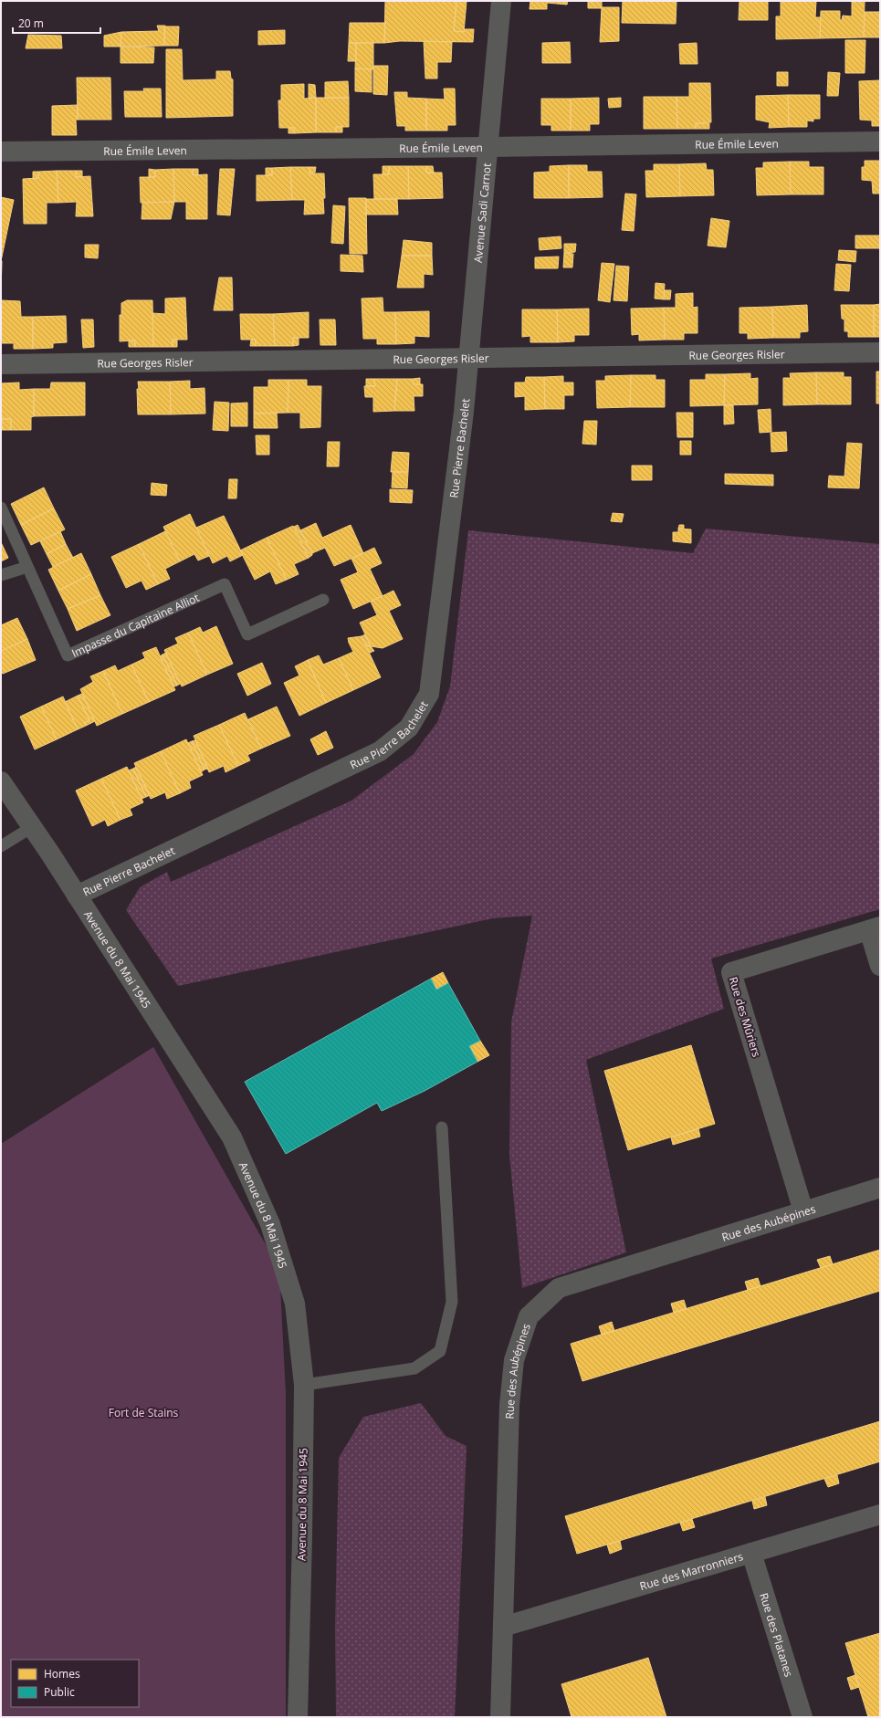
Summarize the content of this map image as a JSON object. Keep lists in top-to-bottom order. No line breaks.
{"streets":{"street":["Rue Émile Leven","Avenue Sadi Carnot","Rue Georges Risler","Rue Pierre Bachelet","Avenue du 8 Mai 1945","Rue des Mûriers","Rue des Aubépines","Rue des Marronniers","Rue des Platanes"],"lane":["Impasse du Capitaine Alliot"]},"crossings":[["Rue Émile Leven","Avenue Sadi Carnot"],["Avenue Sadi Carnot","Rue Georges Risler"],["Avenue Sadi Carnot","Rue Pierre Bachelet"],["Rue Georges Risler","Rue Pierre Bachelet"],["Rue Pierre Bachelet","Avenue du 8 Mai 1945"],["Rue des Mûriers","Rue des Aubépines"],["Rue des Aubépines","Rue des Marronniers"],["Rue des Marronniers","Rue des Platanes"]],"parks":["Fort de Stains"],"legend":["Homes","Public"],"scale_bar":"20 m"}
